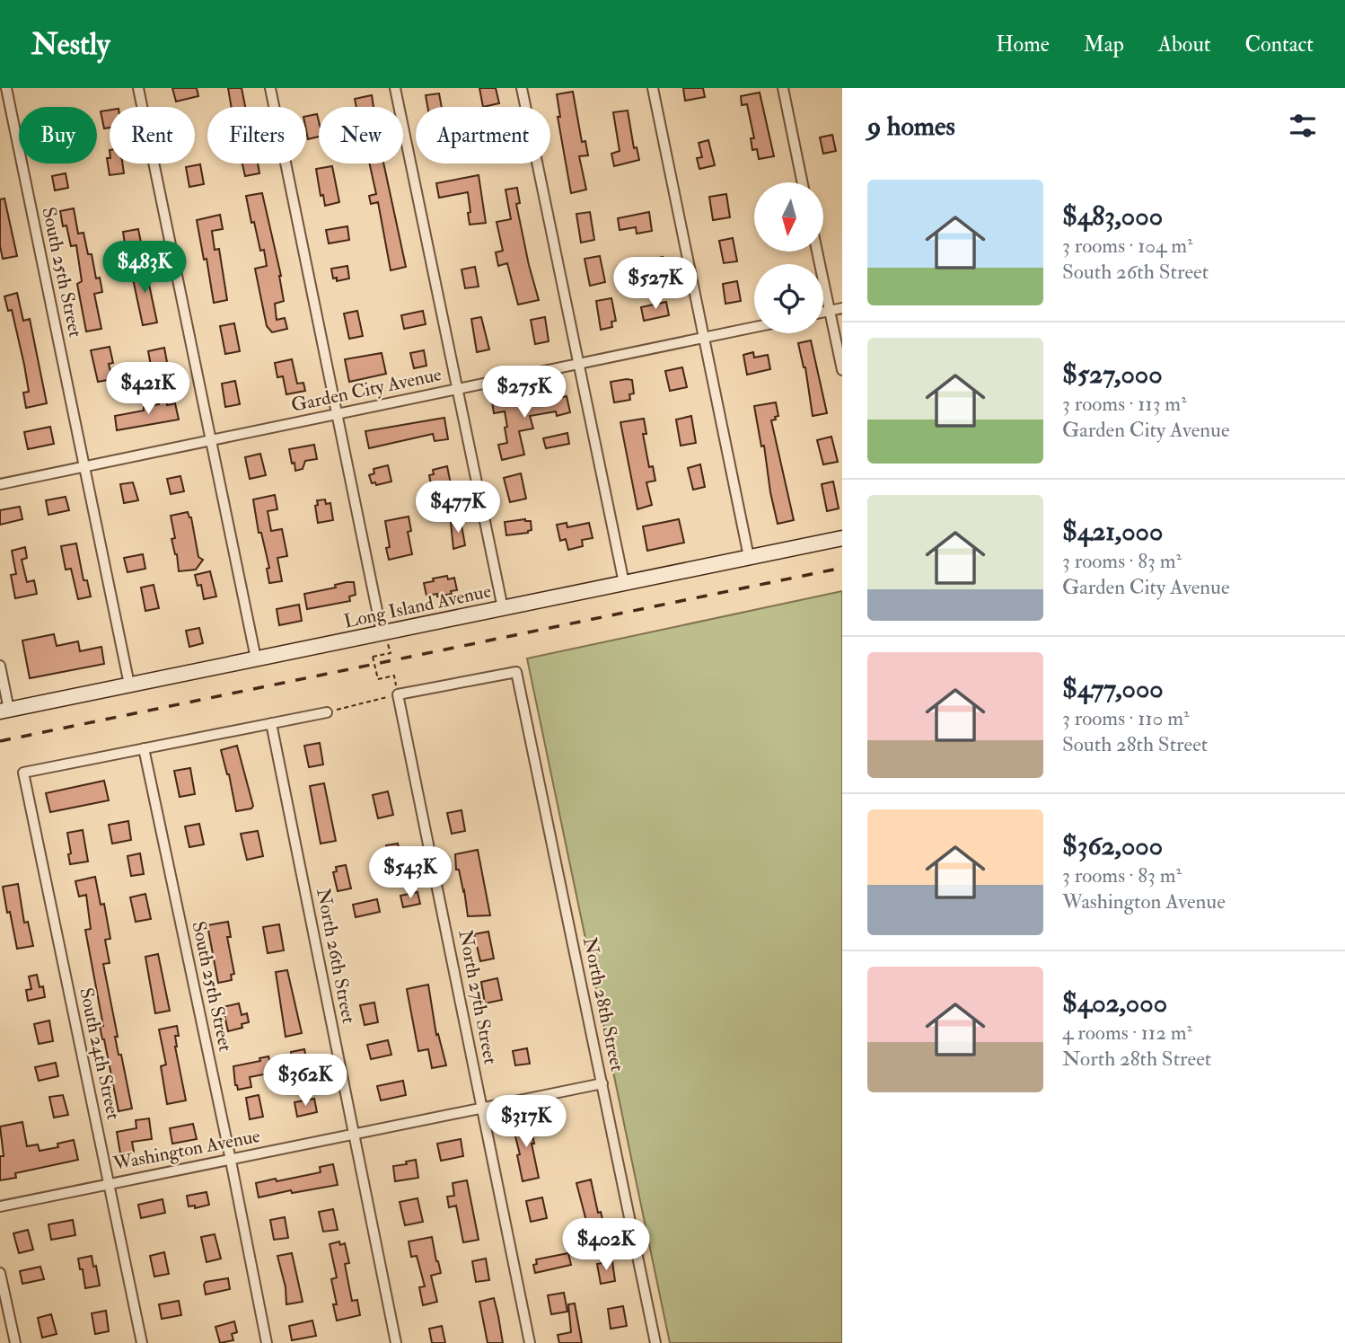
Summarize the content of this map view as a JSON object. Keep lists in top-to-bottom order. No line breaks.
{"streets":{"street":["South 25th Street","Garden City Avenue","Long Island Avenue","North 26th Street","North 27th Street","North 28th Street","South 24th Street","Washington Avenue"]},"crossings":[["South 25th Street","Garden City Avenue"],["South 25th Street","Long Island Avenue"],["South 25th Street","South 24th Street"],["South 25th Street","Washington Avenue"],["North 26th Street","Washington Avenue"],["North 27th Street","North 28th Street"],["North 27th Street","Washington Avenue"],["North 28th Street","Washington Avenue"],["South 24th Street","Washington Avenue"]],"north":"bottom","page":{"header":"Nestly","nav":["Home","Map","About","Contact"],"heading":"9 homes","chip":["Buy","Rent","Filters","New","Apartment"],"list":[{"name":"$483,000","note":"3 rooms · 104 m² · South 26th Street"},{"name":"$527,000","note":"3 rooms · 113 m² · Garden City Avenue"},{"name":"$421,000","note":"3 rooms · 83 m² · Garden City Avenue"},{"name":"$477,000","note":"3 rooms · 110 m² · South 28th Street"},{"name":"$362,000","note":"3 rooms · 83 m² · Washington Avenue"},{"name":"$402,000","note":"4 rooms · 112 m² · North 28th Street"}],"price":["$483K","$527K","$421K","$275K","$477K","$543K","$362K","$317K","$402K"]}}
